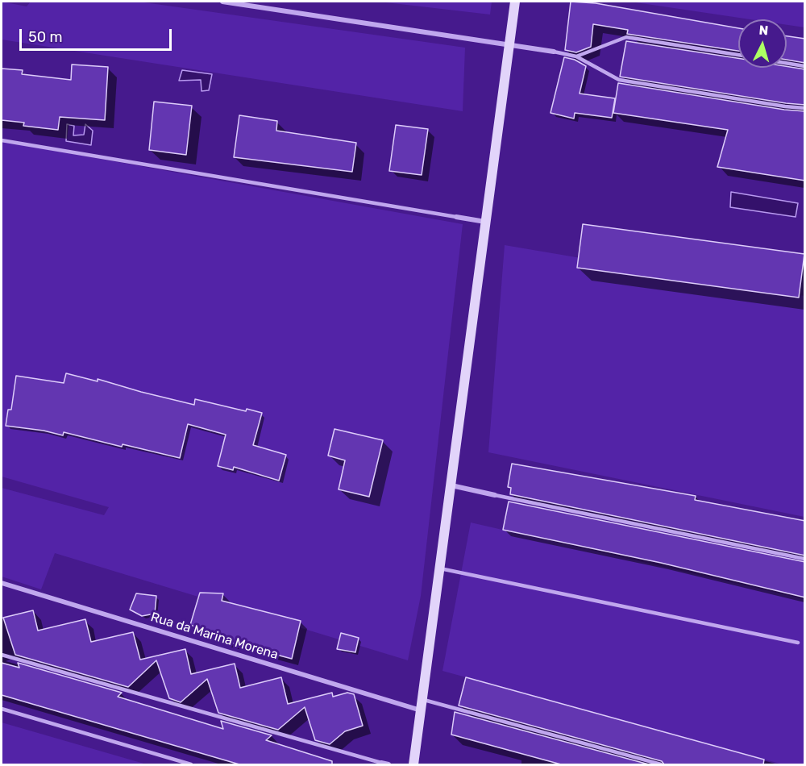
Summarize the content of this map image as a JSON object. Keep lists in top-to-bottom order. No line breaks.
{"streets":{"street":["Rua da Marina Morena"]},"scale_bar":"50 m","north":"top"}
